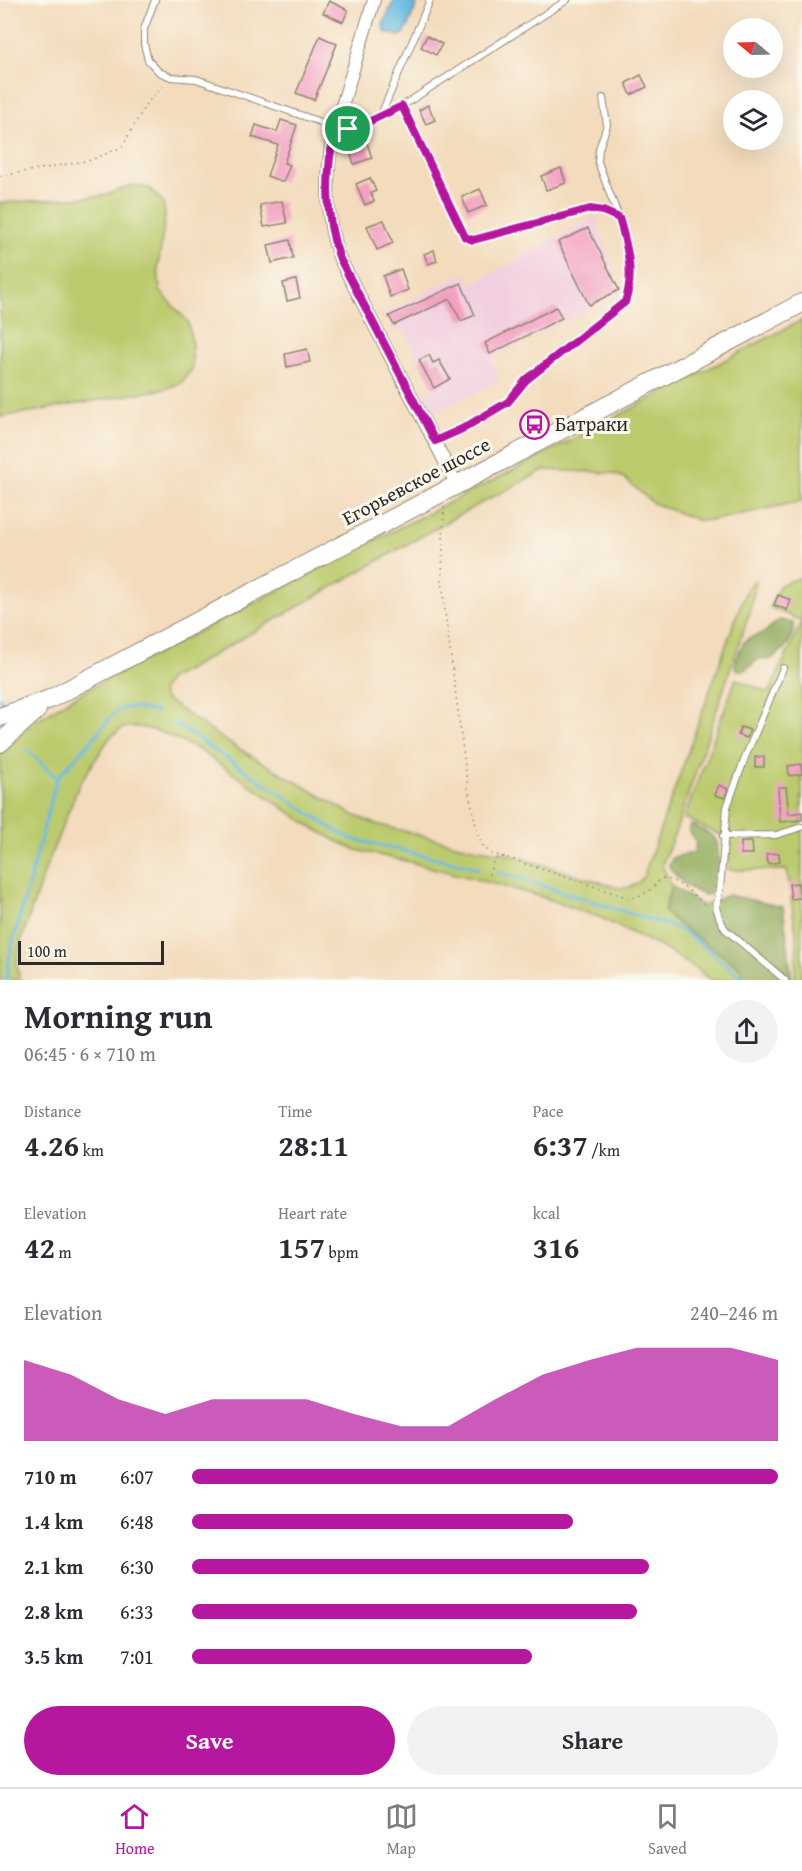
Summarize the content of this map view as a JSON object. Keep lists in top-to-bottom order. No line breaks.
{"streets":{"main road":["Егорьевское шоссе"]},"places":{"bus stop":["Батраки"]},"scale_bar":"100 m","north":"left","page":{"scale":"100 m","heading":["Morning run","06:45 · 6 × 710 m"],"stats":[["Distance","4.26 km"],["Time","28:11"],["Pace","6:37 /km"],["Elevation","42 m"],["Heart rate","157 bpm"],["kcal","316"]],"chart":["Elevation","240–246 m"],"list":[{"name":"710 m","note":"6:07"},{"name":"1.4 km","note":"6:48"},{"name":"2.1 km","note":"6:30"},{"name":"2.8 km","note":"6:33"},{"name":"3.5 km","note":"7:01"}],"buttons":["Save","Share"],"tabs":["Home","Map","Saved"]}}
